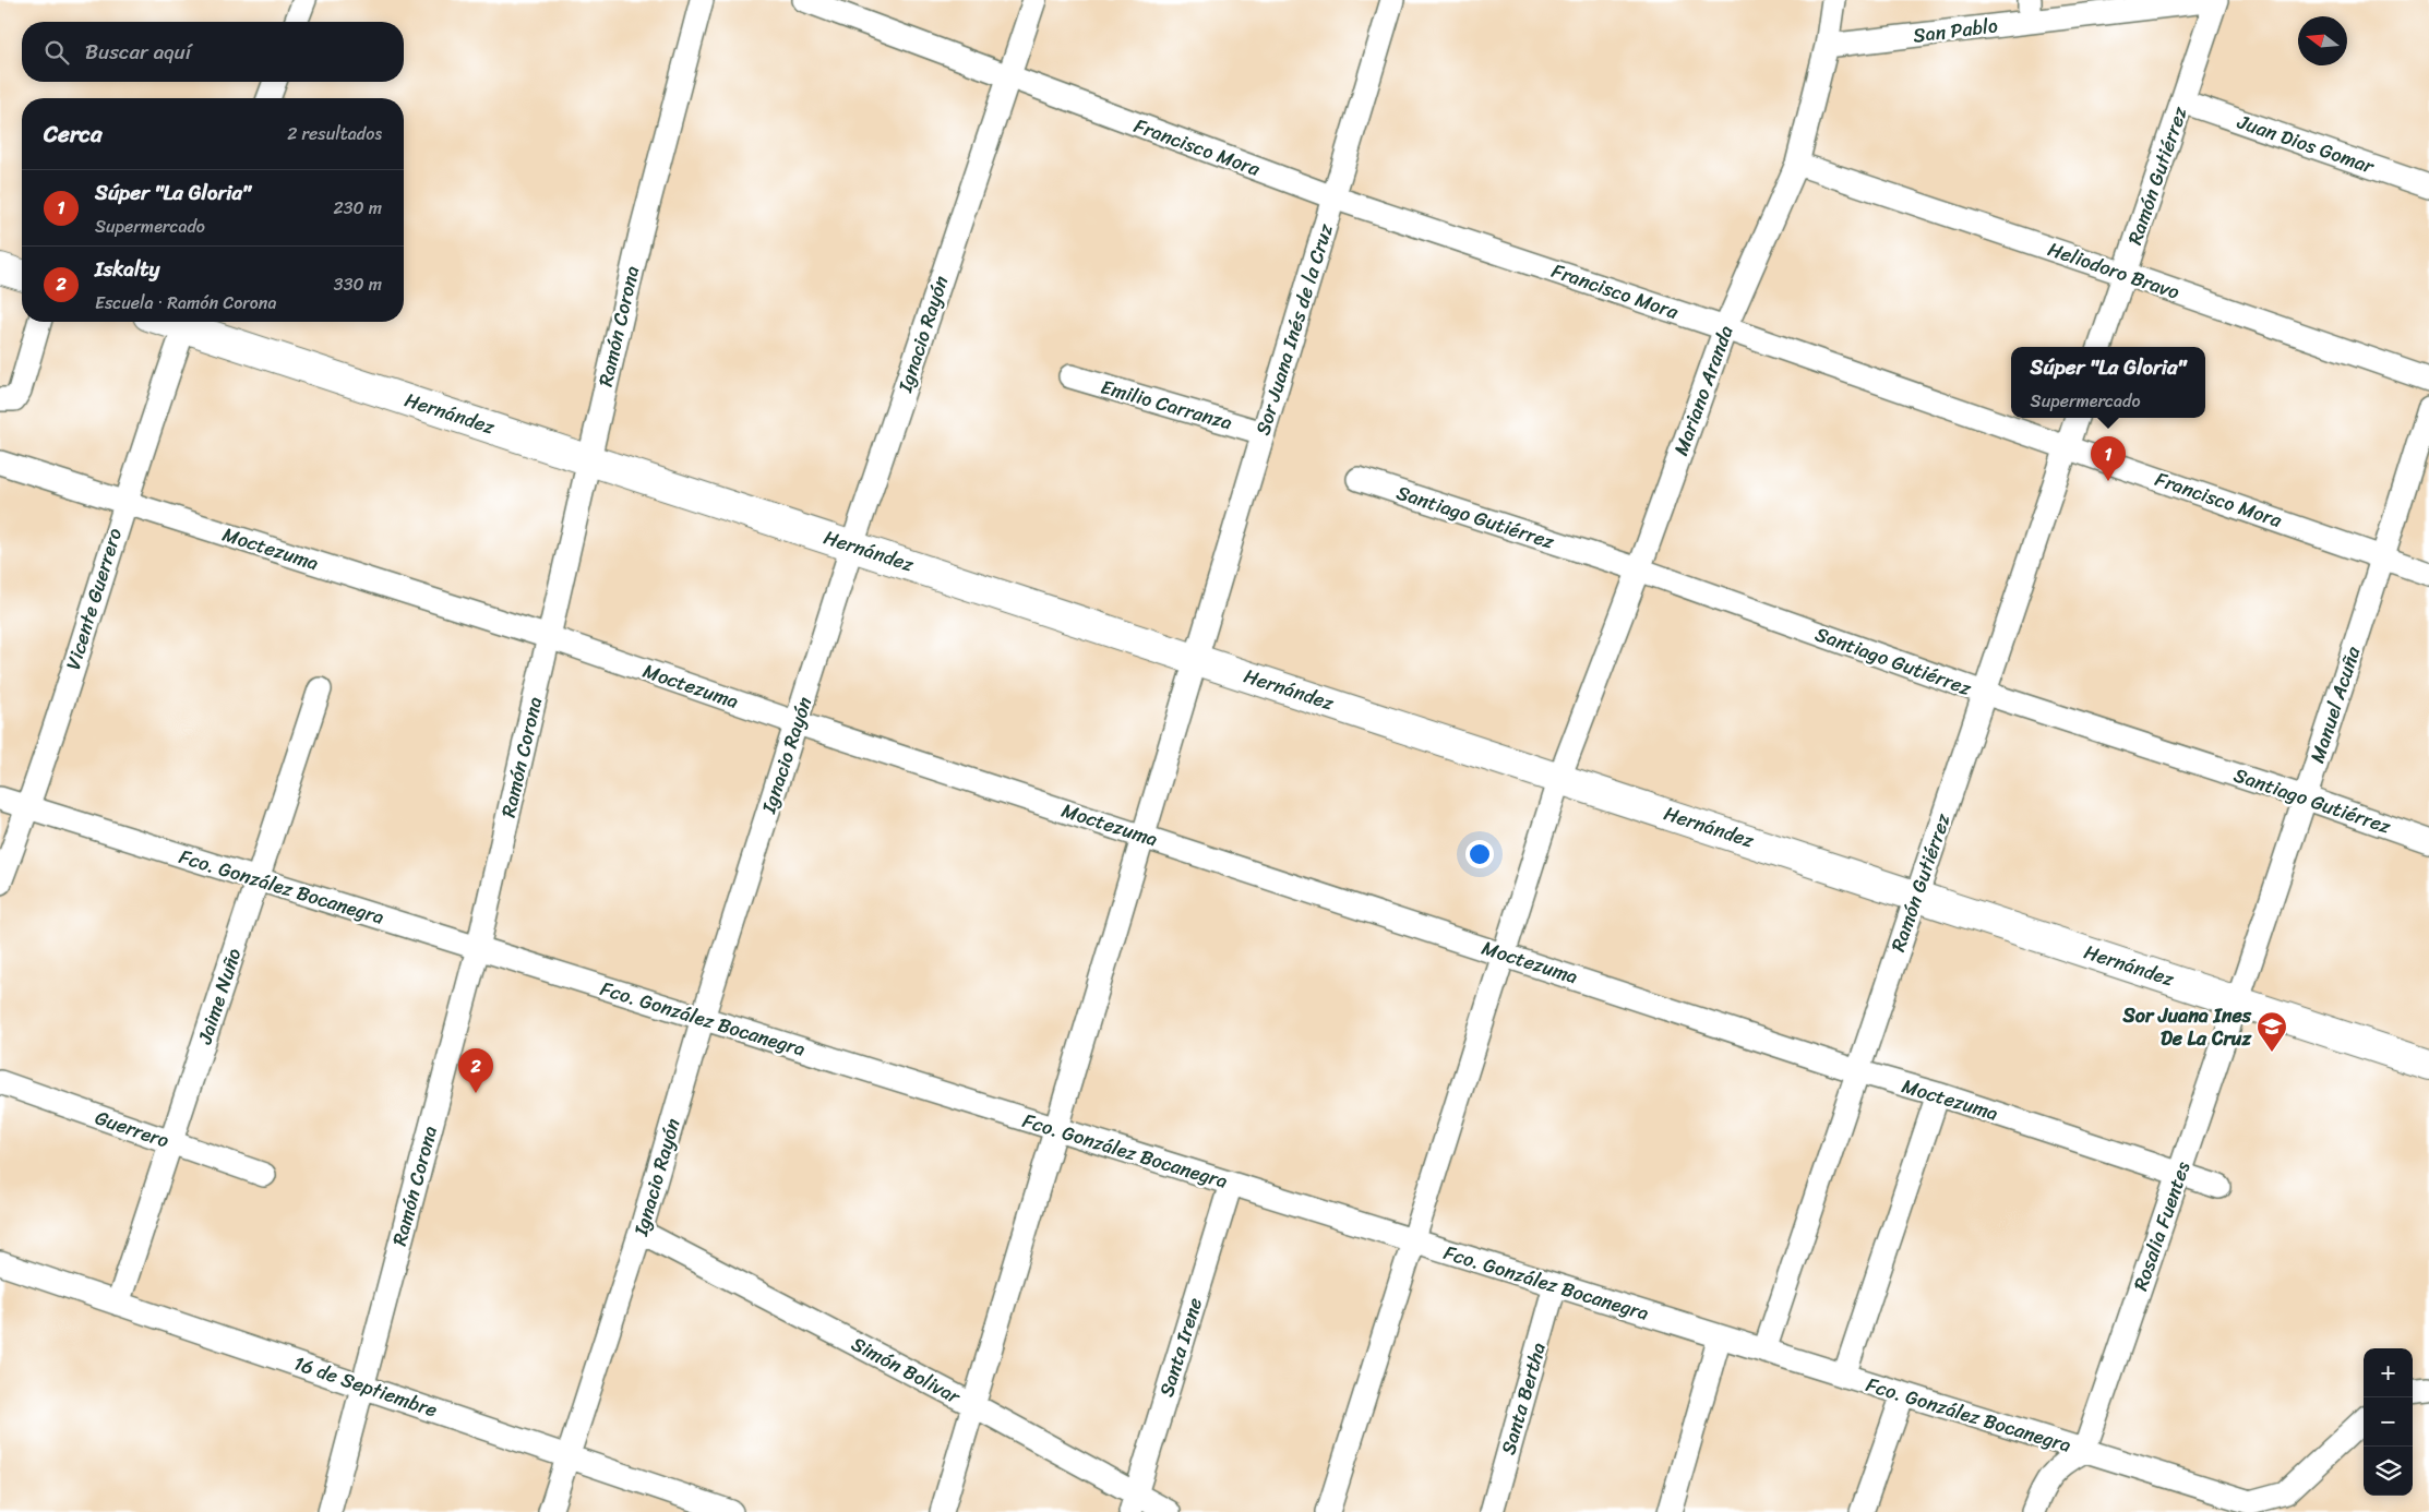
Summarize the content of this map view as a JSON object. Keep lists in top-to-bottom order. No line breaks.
{"streets":{"street":["San Pablo","Juan Dios Gomar","Francisco Mora","Ramón Gutiérrez","Heliodoro Bravo","Ramón Corona","Sor Juana Inés de la Cruz","Ignacio Rayón","Mariano Aranda","Emilio Carranza","Hernández","Santiago Gutiérrez","Moctezuma","Vicente Guerrero","Manuel Acuña","Fco. González Bocanegra","Jaime Nuño","Guerrero","Rosalia Fuentes","Santa Irene","Simón Bolivar","16 de Septiembre","Santa Bertha"]},"crossings":[["San Pablo","Ramón Gutiérrez"],["San Pablo","Mariano Aranda"],["Juan Dios Gomar","Ramón Gutiérrez"],["Francisco Mora","Ramón Gutiérrez"],["Francisco Mora","Sor Juana Inés de la Cruz"],["Francisco Mora","Ignacio Rayón"],["Francisco Mora","Mariano Aranda"],["Francisco Mora","Manuel Acuña"],["Ramón Gutiérrez","Heliodoro Bravo"],["Ramón Gutiérrez","Hernández"],["Ramón Gutiérrez","Santiago Gutiérrez"],["Ramón Gutiérrez","Moctezuma"],["Ramón Gutiérrez","Fco. González Bocanegra"],["Heliodoro Bravo","Mariano Aranda"],["Ramón Corona","Hernández"],["Ramón Corona","Moctezuma"],["Ramón Corona","Fco. González Bocanegra"],["Ramón Corona","16 de Septiembre"],["Sor Juana Inés de la Cruz","Emilio Carranza"],["Sor Juana Inés de la Cruz","Hernández"],["Sor Juana Inés de la Cruz","Moctezuma"],["Sor Juana Inés de la Cruz","Fco. González Bocanegra"],["Sor Juana Inés de la Cruz","Simón Bolivar"],["Ignacio Rayón","Hernández"],["Ignacio Rayón","Moctezuma"],["Ignacio Rayón","Fco. González Bocanegra"],["Ignacio Rayón","Simón Bolivar"],["Ignacio Rayón","16 de Septiembre"],["Mariano Aranda","Hernández"],["Mariano Aranda","Santiago Gutiérrez"],["Mariano Aranda","Moctezuma"],["Mariano Aranda","Fco. González Bocanegra"],["Hernández","Manuel Acuña"],["Hernández","Rosalia Fuentes"],["Santiago Gutiérrez","Manuel Acuña"],["Moctezuma","Vicente Guerrero"],["Moctezuma","Rosalia Fuentes"],["Vicente Guerrero","Fco. González Bocanegra"],["Manuel Acuña","Rosalia Fuentes"],["Fco. González Bocanegra","Jaime Nuño"],["Fco. González Bocanegra","Rosalia Fuentes"],["Fco. González Bocanegra","Santa Irene"],["Fco. González Bocanegra","Santa Bertha"],["Jaime Nuño","Guerrero"],["Jaime Nuño","16 de Septiembre"],["Santa Irene","Simón Bolivar"]],"places":{"school or university":["Sor Juana Ines De La Cruz"]},"north":"left","page":{"search":"Buscar aquí","heading":["Cerca","2 resultados"],"list":[{"mark":"1","name":"Súper \"La Gloria\"","note":"Supermercado","value":"230 m"},{"mark":"2","name":"Iskalty","note":"Escuela · Ramón Corona","value":"330 m"}],"popup":["Súper \"La Gloria\"","Supermercado"],"pins":["1","2"],"map_buttons":["+","−"]}}
